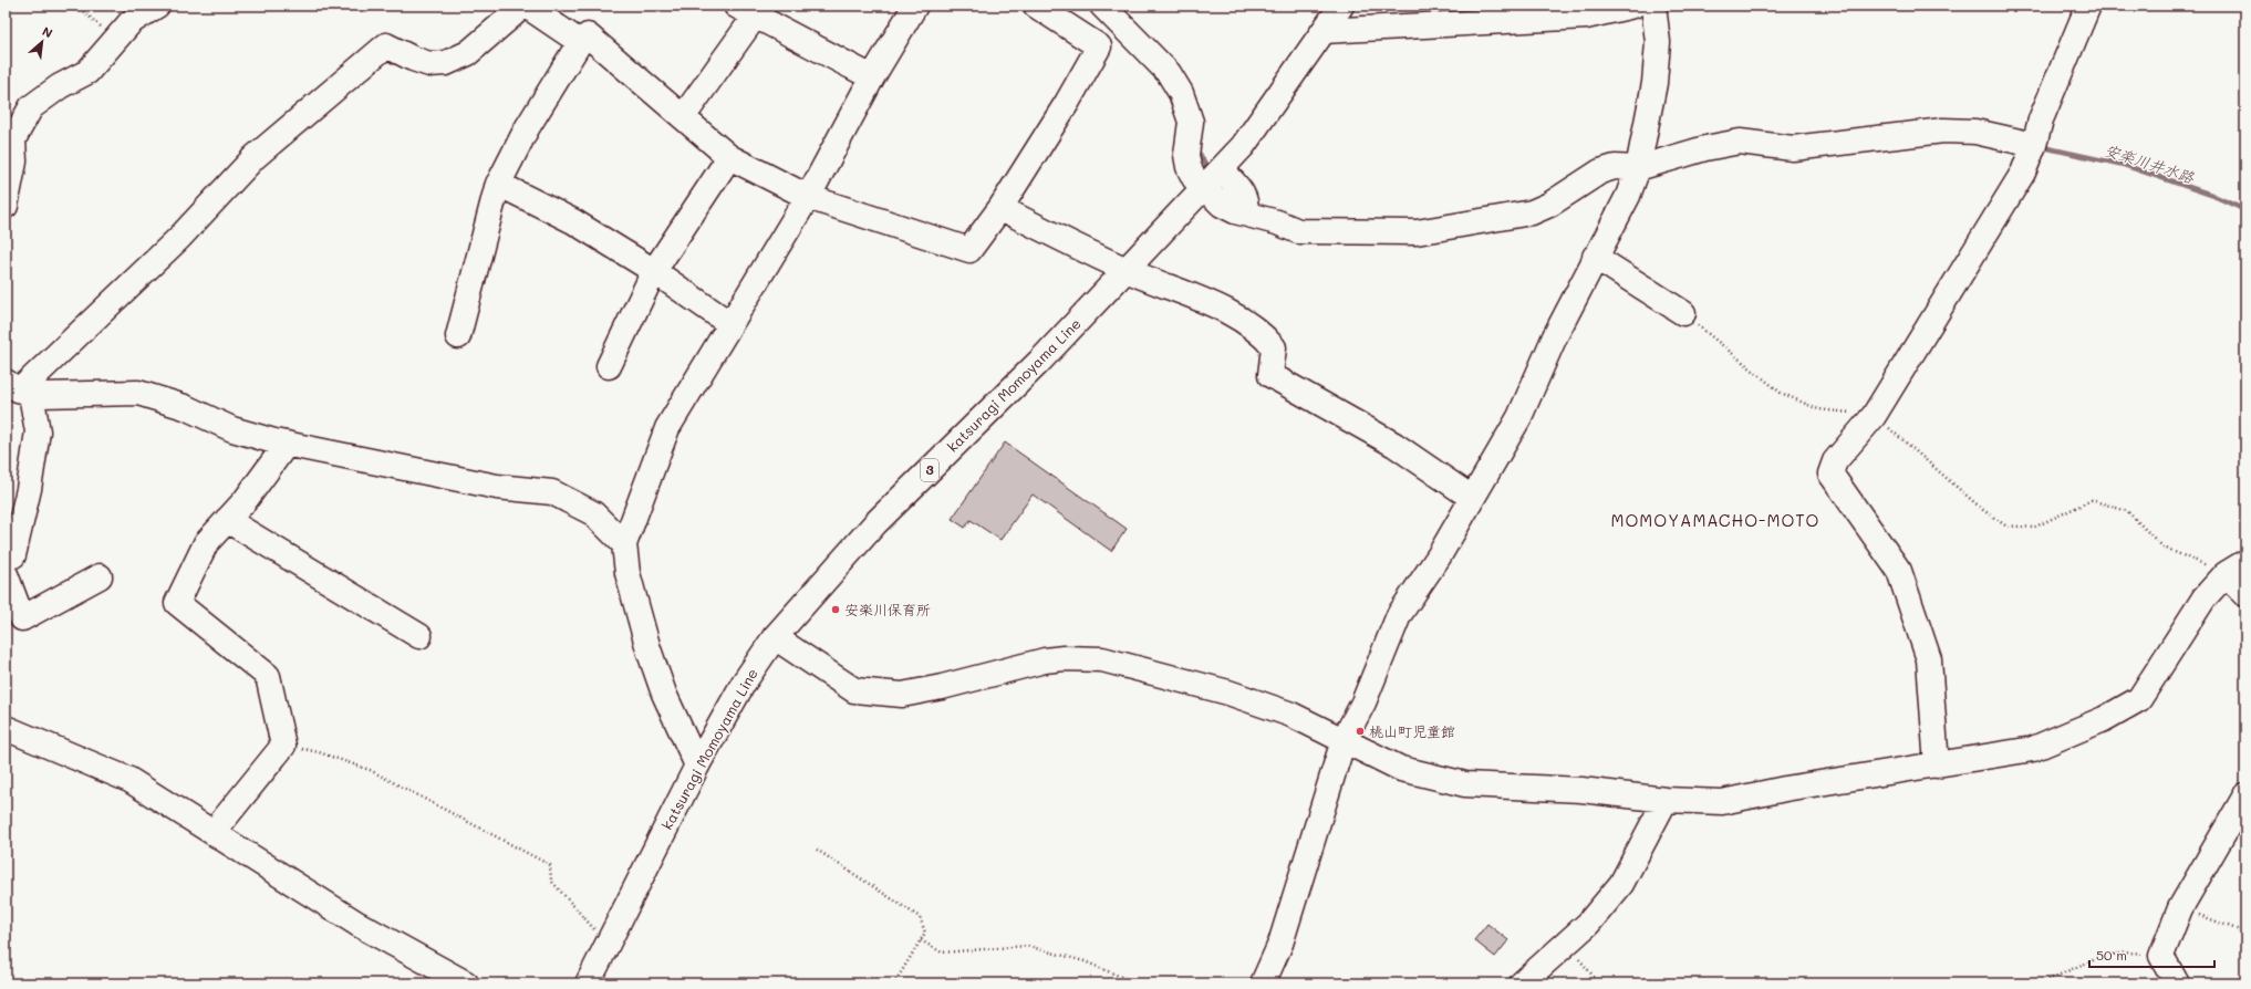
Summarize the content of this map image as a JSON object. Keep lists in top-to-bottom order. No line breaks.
{"streets":{"street":["katsuragi Momoyama Line","3"]},"districts":["MOMOYAMACHO-MOTO"],"water":["安楽川井水路"],"places":["安楽川保育所","桃山町児童館"],"scale_bar":"50 m","north":"top right"}
